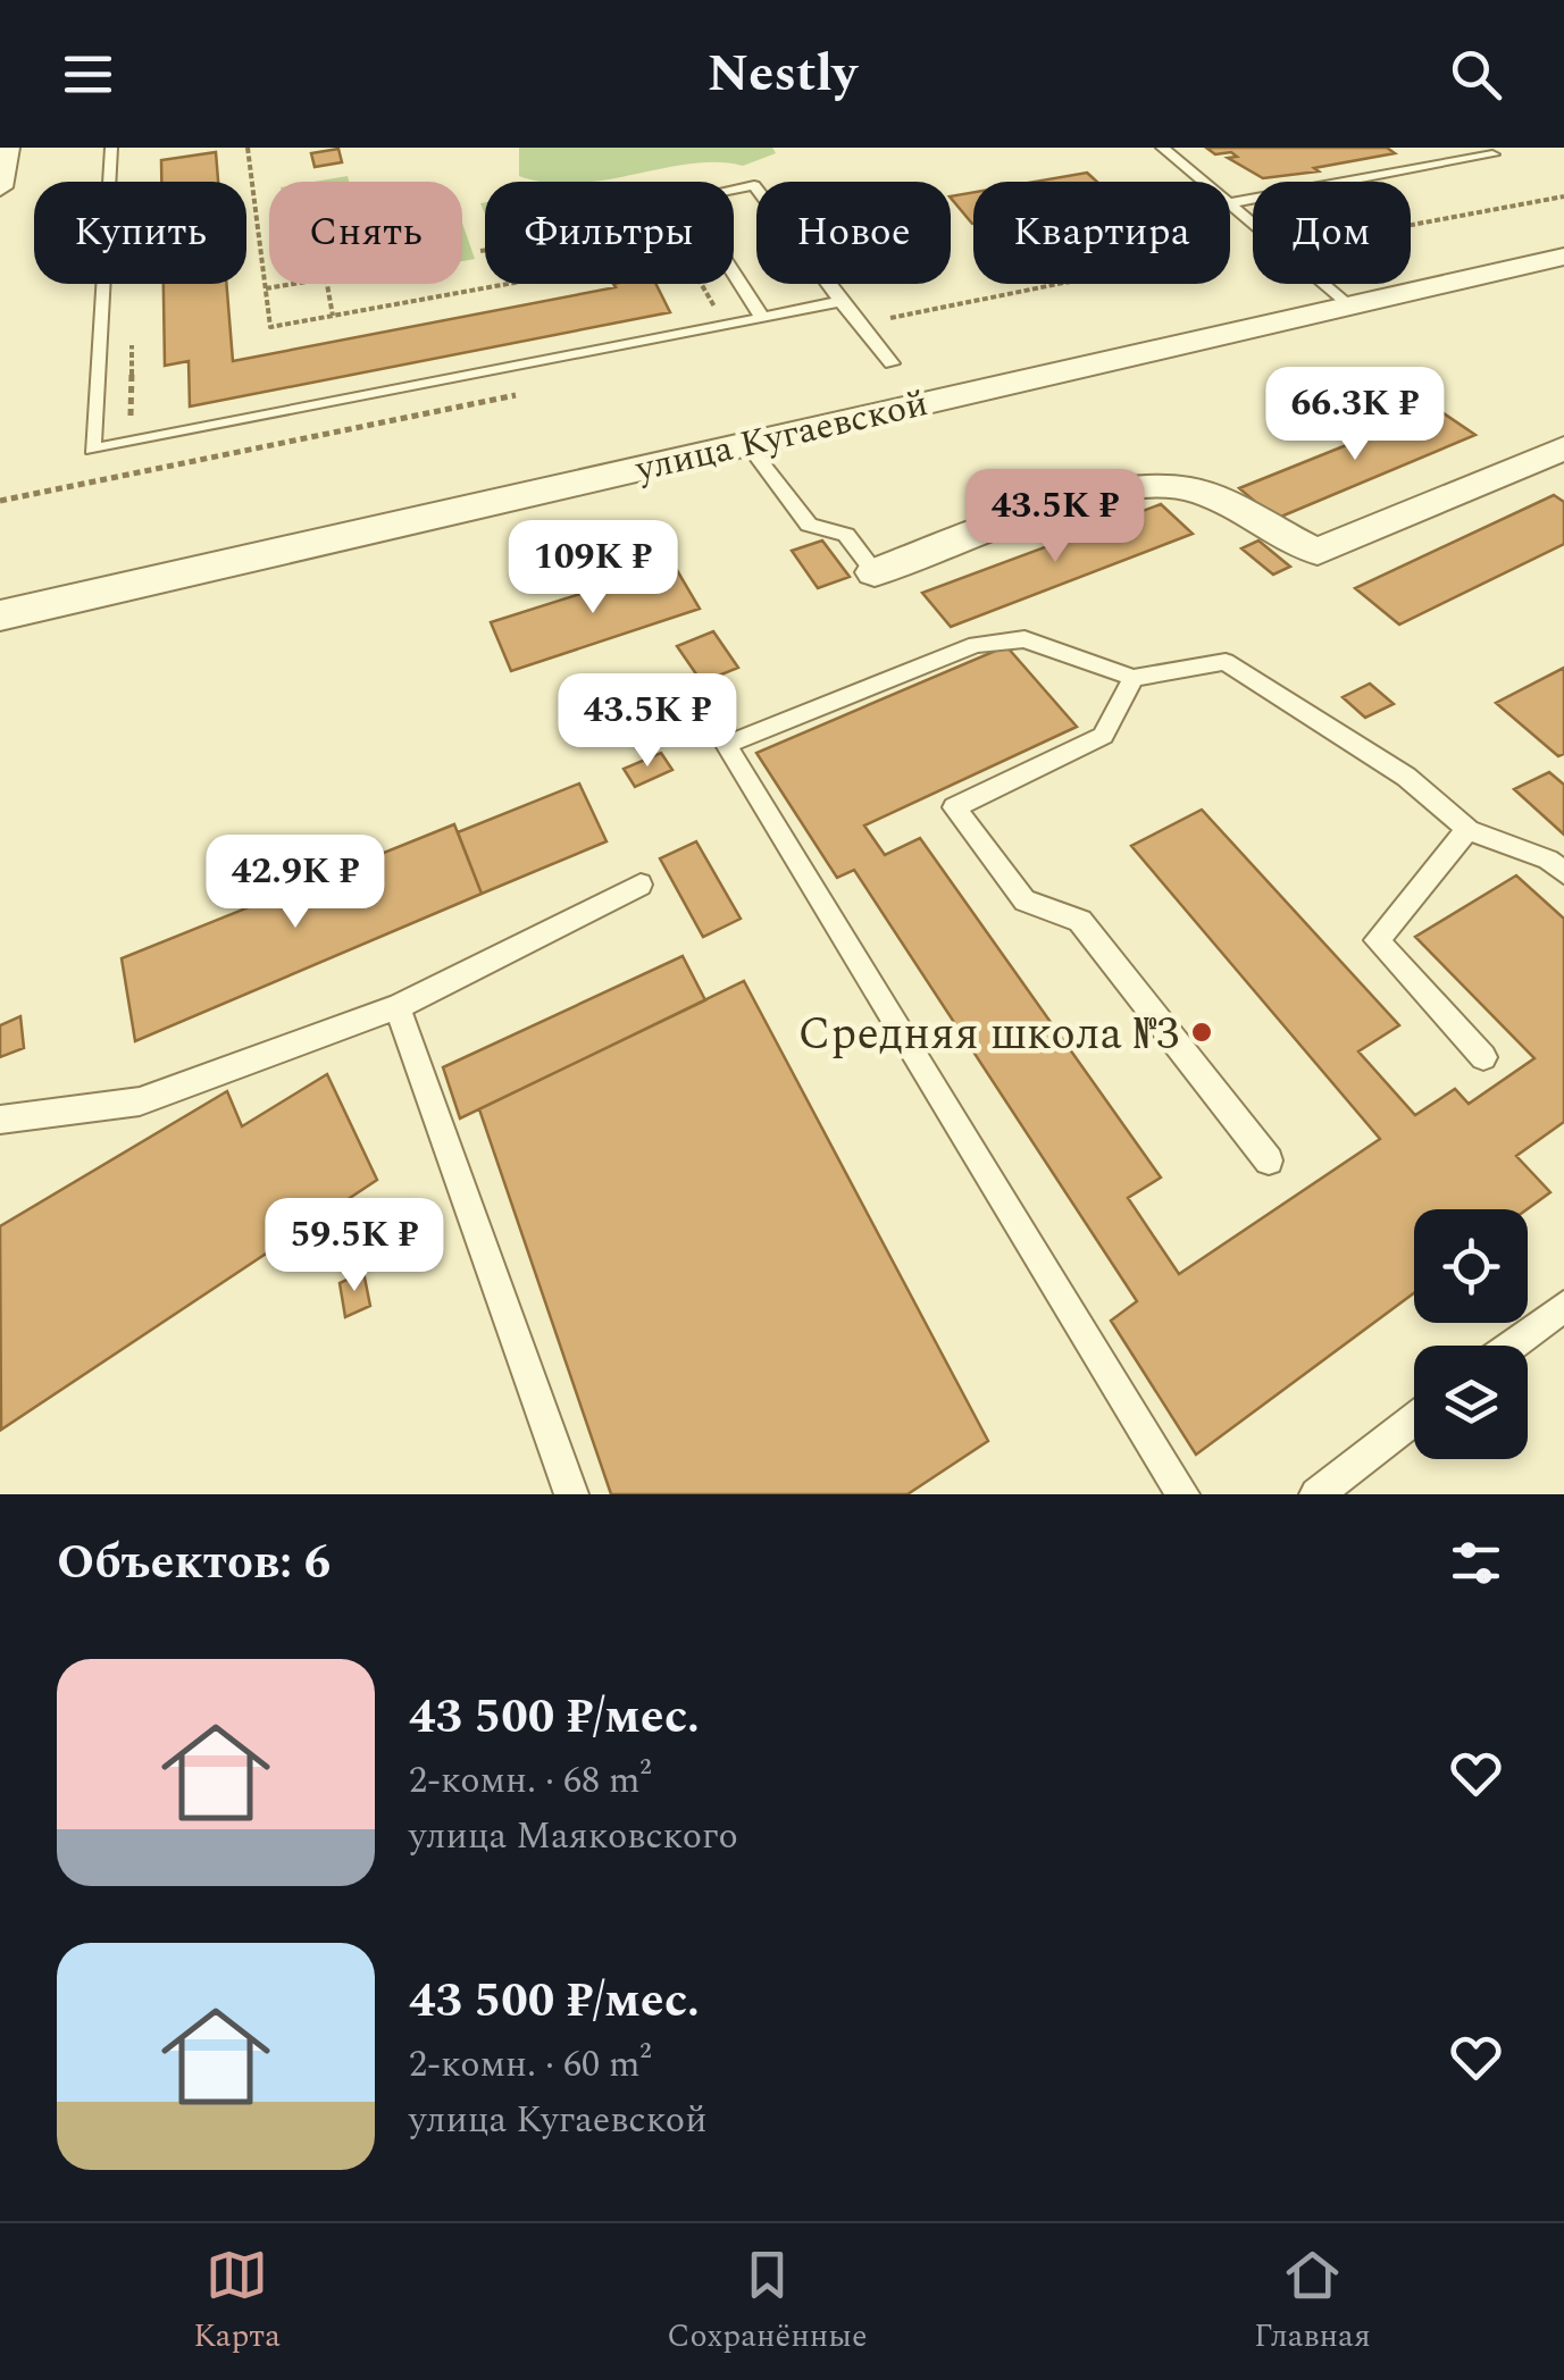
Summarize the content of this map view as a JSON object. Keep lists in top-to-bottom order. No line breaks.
{"streets":{"street":["улица Кугаевской"]},"places":["Средняя школа №3"],"page":{"header":"Nestly","chip":["Купить","Снять","Фильтры","Новое","Квартира","Дом"],"price":["66.3K ₽","43.5K ₽","109K ₽","43.5K ₽","42.9K ₽","59.5K ₽"],"heading":"Объектов: 6","list":[{"name":"43 500 ₽/мес.","note":"2-комн. · 68 m² · улица Маяковского"},{"name":"43 500 ₽/мес.","note":"2-комн. · 60 m² · улица Кугаевской"}],"tabs":["Карта","Сохранённые","Главная"]}}
